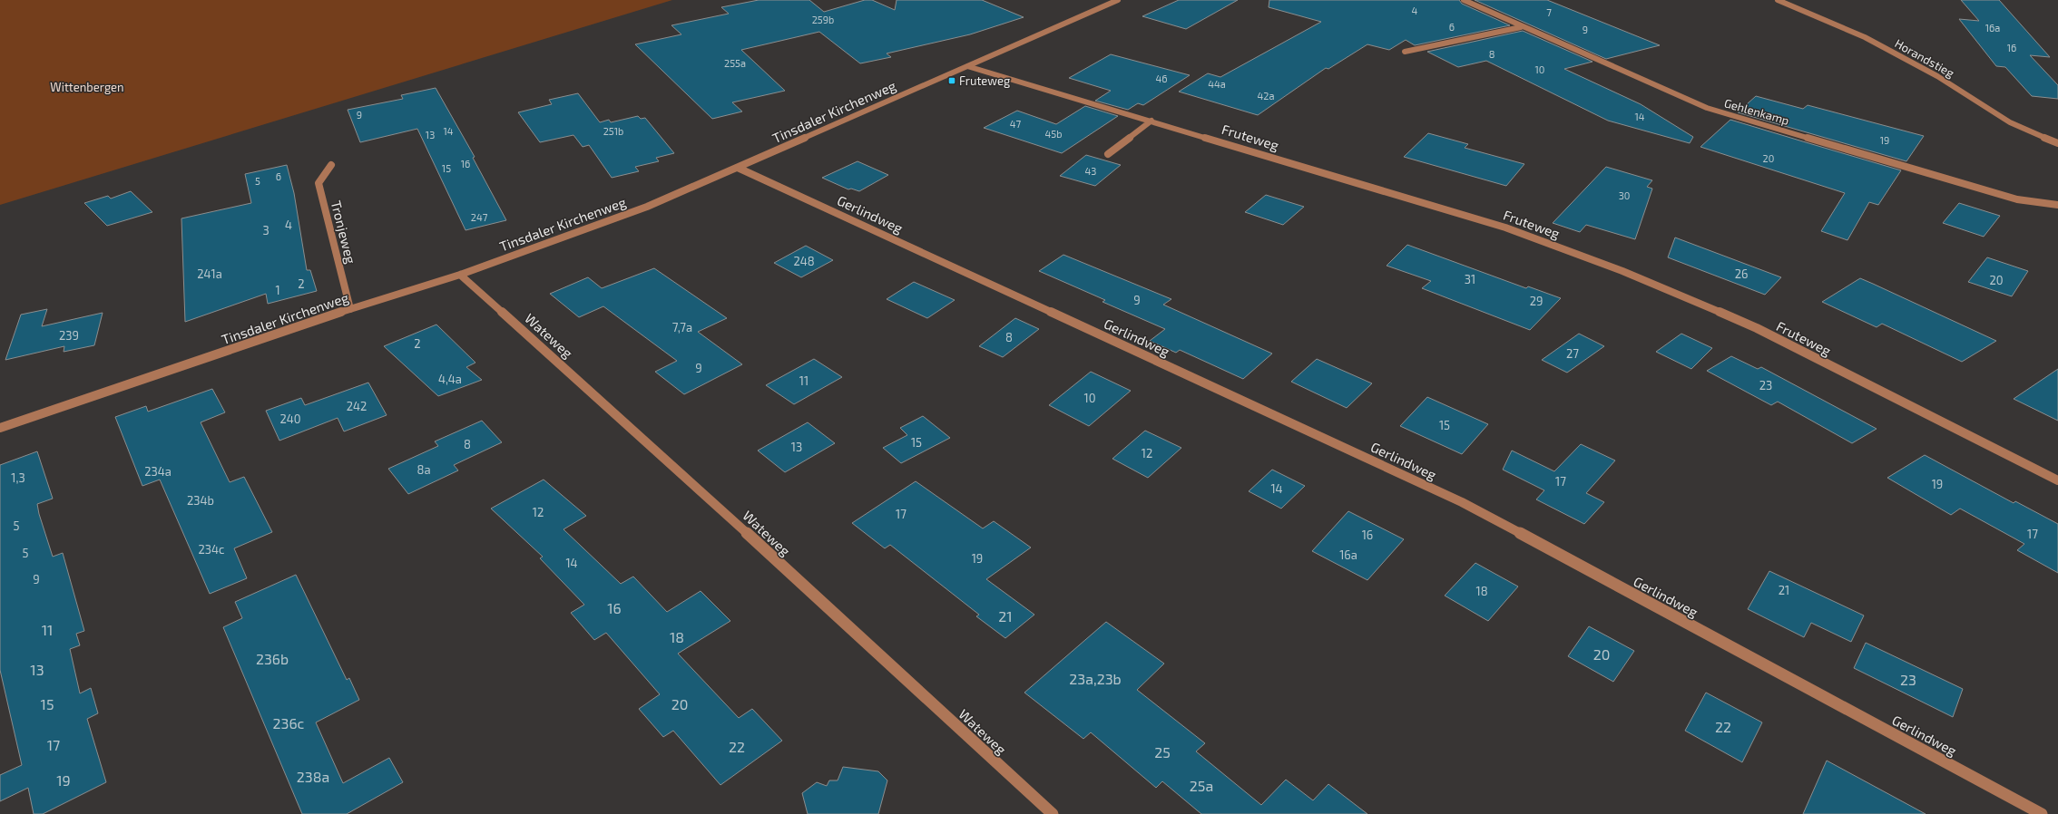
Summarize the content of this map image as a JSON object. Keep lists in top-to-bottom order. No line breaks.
{"streets":{"street":["Horandstieg","Tinsdaler Kirchenweg","Gehlenkamp","Fruteweg","Gerlindweg","Tronjeweg","Wateweg"]},"crossings":[["Tinsdaler Kirchenweg","Fruteweg"],["Tinsdaler Kirchenweg","Gerlindweg"],["Tinsdaler Kirchenweg","Tronjeweg"],["Tinsdaler Kirchenweg","Wateweg"]],"parks":["Wittenbergen"],"places":{"transit":["Fruteweg"]},"house_numbers":["4","7","259b","6","16a","9","16","8","255a","10","46","44a","42a","9","14","47","14","251b","45b","13","19","20","16","15","43","6","5","30","247","4","3","248","241a","26","31","20","2","1","9","29","7,7a","239","8","2","27","9","4,4a","11","23","10","242","240","15","15","8","13","12","8a","234a","1,3","17","19","14","234b","12","17","5","17","16","234c","5","16a","19","14","9","21","18","16","21","11","18","20","236b","13","23a,23b","23","15","20","236c","22","17","22","25","238a","19","25a"]}
